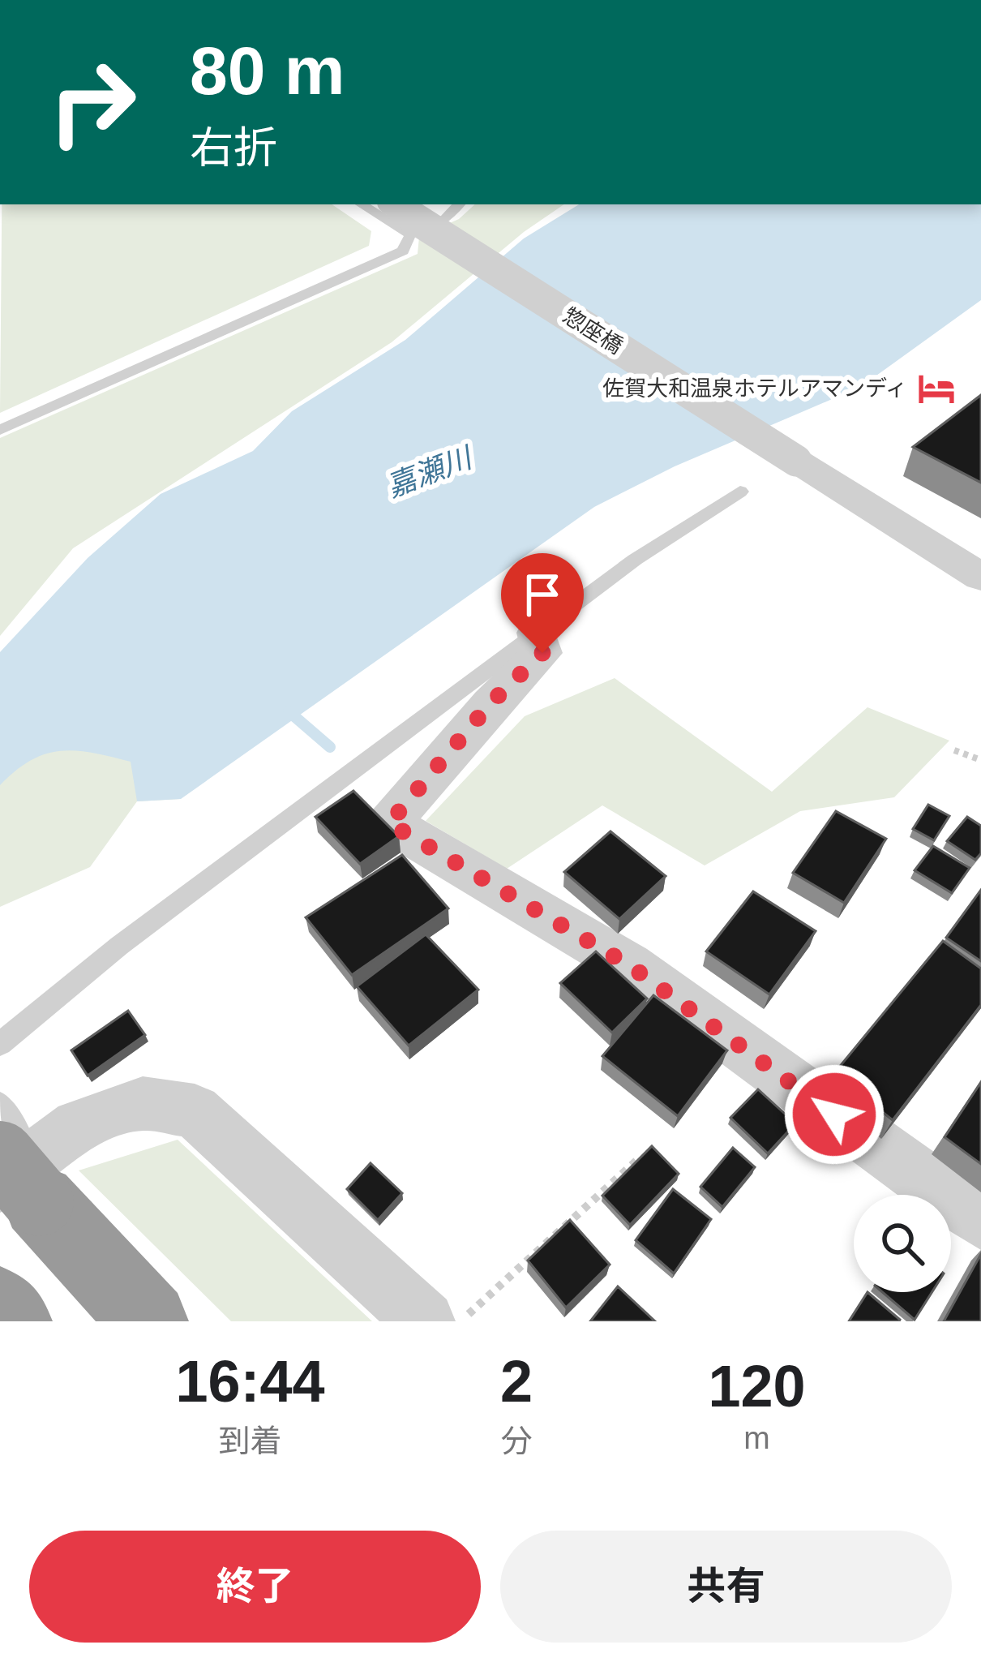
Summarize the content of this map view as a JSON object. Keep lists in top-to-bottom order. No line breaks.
{"streets":{"street":["惣座橋"]},"water":["嘉瀬川"],"places":{"hotel":["佐賀大和温泉ホテルアマンディ"]},"page":{"turn":["80 m","右折"],"eta":["16:44","到着","2","分","120","m"],"buttons":["終了","共有"]}}
